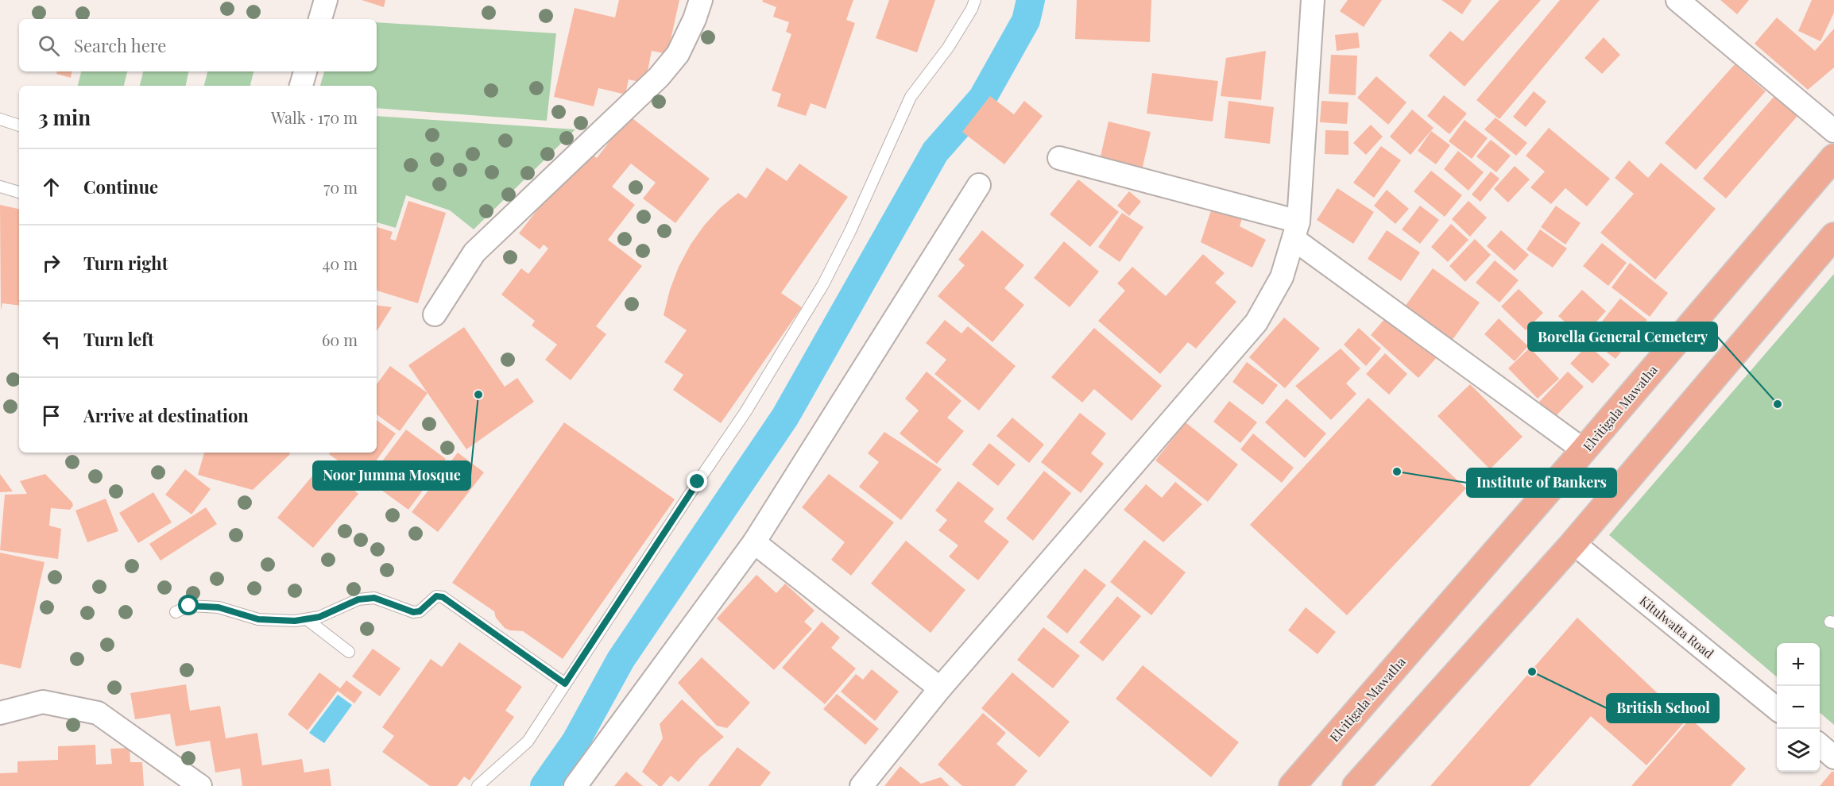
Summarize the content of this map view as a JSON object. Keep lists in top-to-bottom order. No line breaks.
{"streets":{"highway":["Elvitigala Mawatha"],"street":["Kitulwatta Road"]},"places":["Noor Jumma Mosque","Borella General Cemetery","Institute of Bankers","British School"],"page":{"search":"Search here","heading":["3 min","Walk · 170 m"],"list":[["Continue","70 m"],["Turn right","40 m"],["Turn left","60 m"],"Arrive at destination"],"map_buttons":["+","−"]}}
